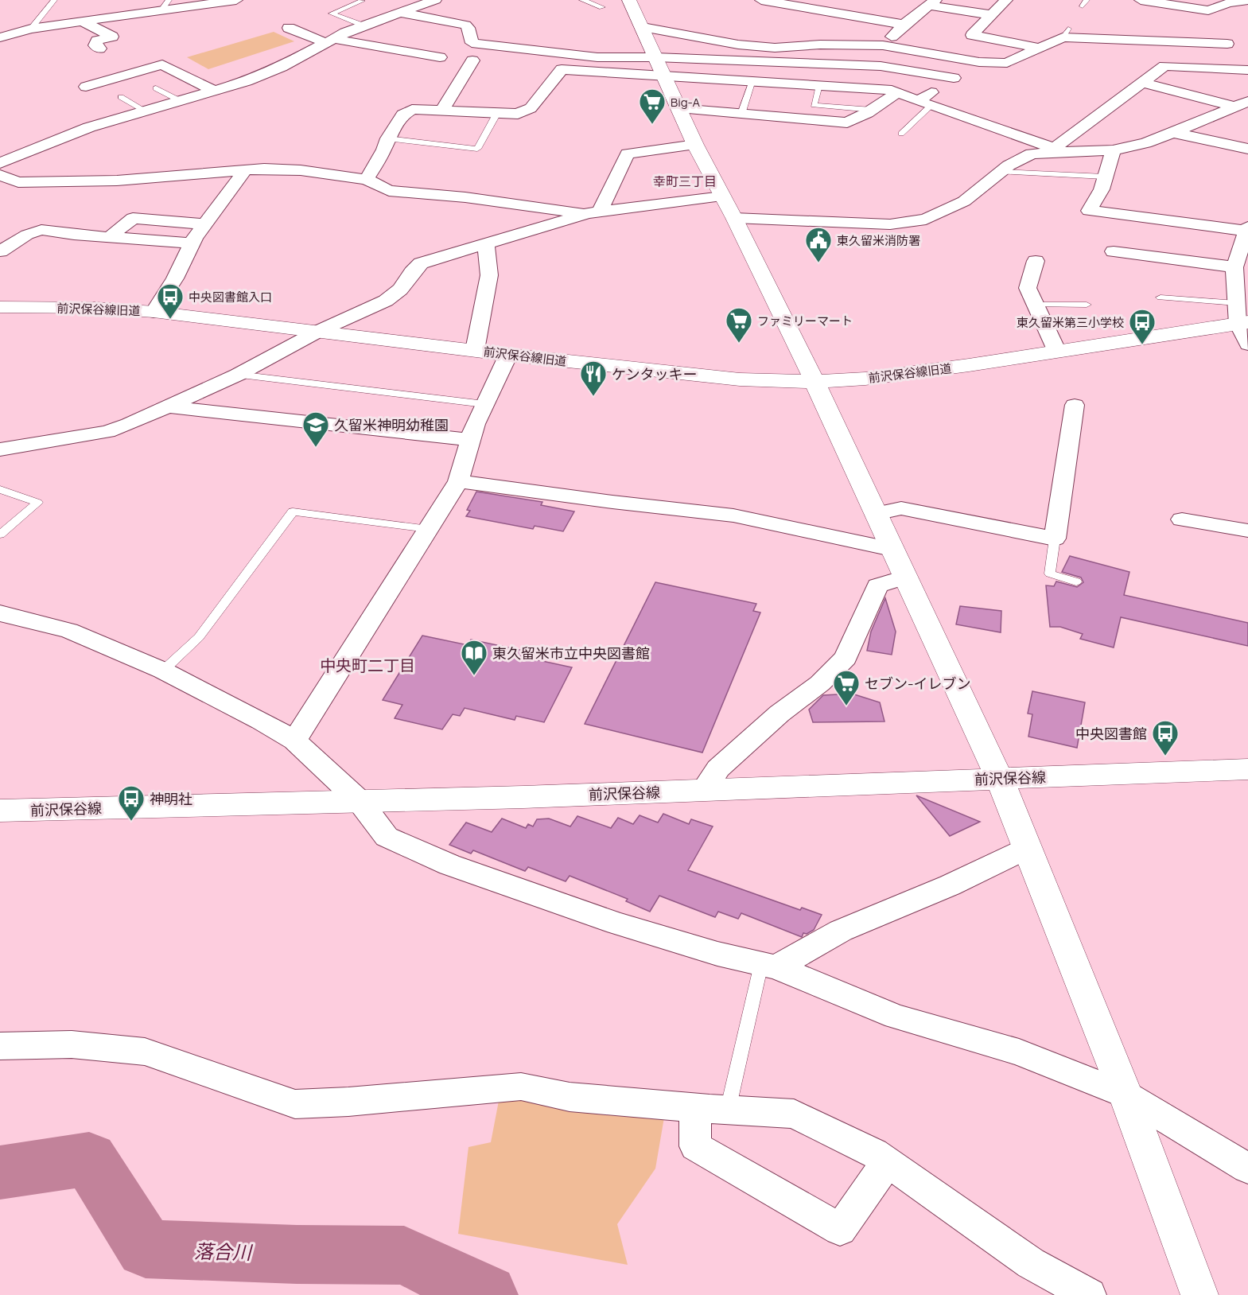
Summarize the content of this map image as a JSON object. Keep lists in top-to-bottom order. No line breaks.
{"streets":{"street":["前沢保谷線旧道","前沢保谷線"]},"districts":["幸町三丁目","中央町二丁目"],"water":["落合川"],"places":{"supermarket":["Big-A","ファミリーマート","セブン-イレブン"],"public building":["東久留米消防署"],"bus stop":["中央図書館入口","東久留米第三小学校","中央図書館","神明社"],"restaurant":["ケンタッキー"],"school or university":["久留米神明幼稚園"],"library":["東久留米市立中央図書館"]}}
